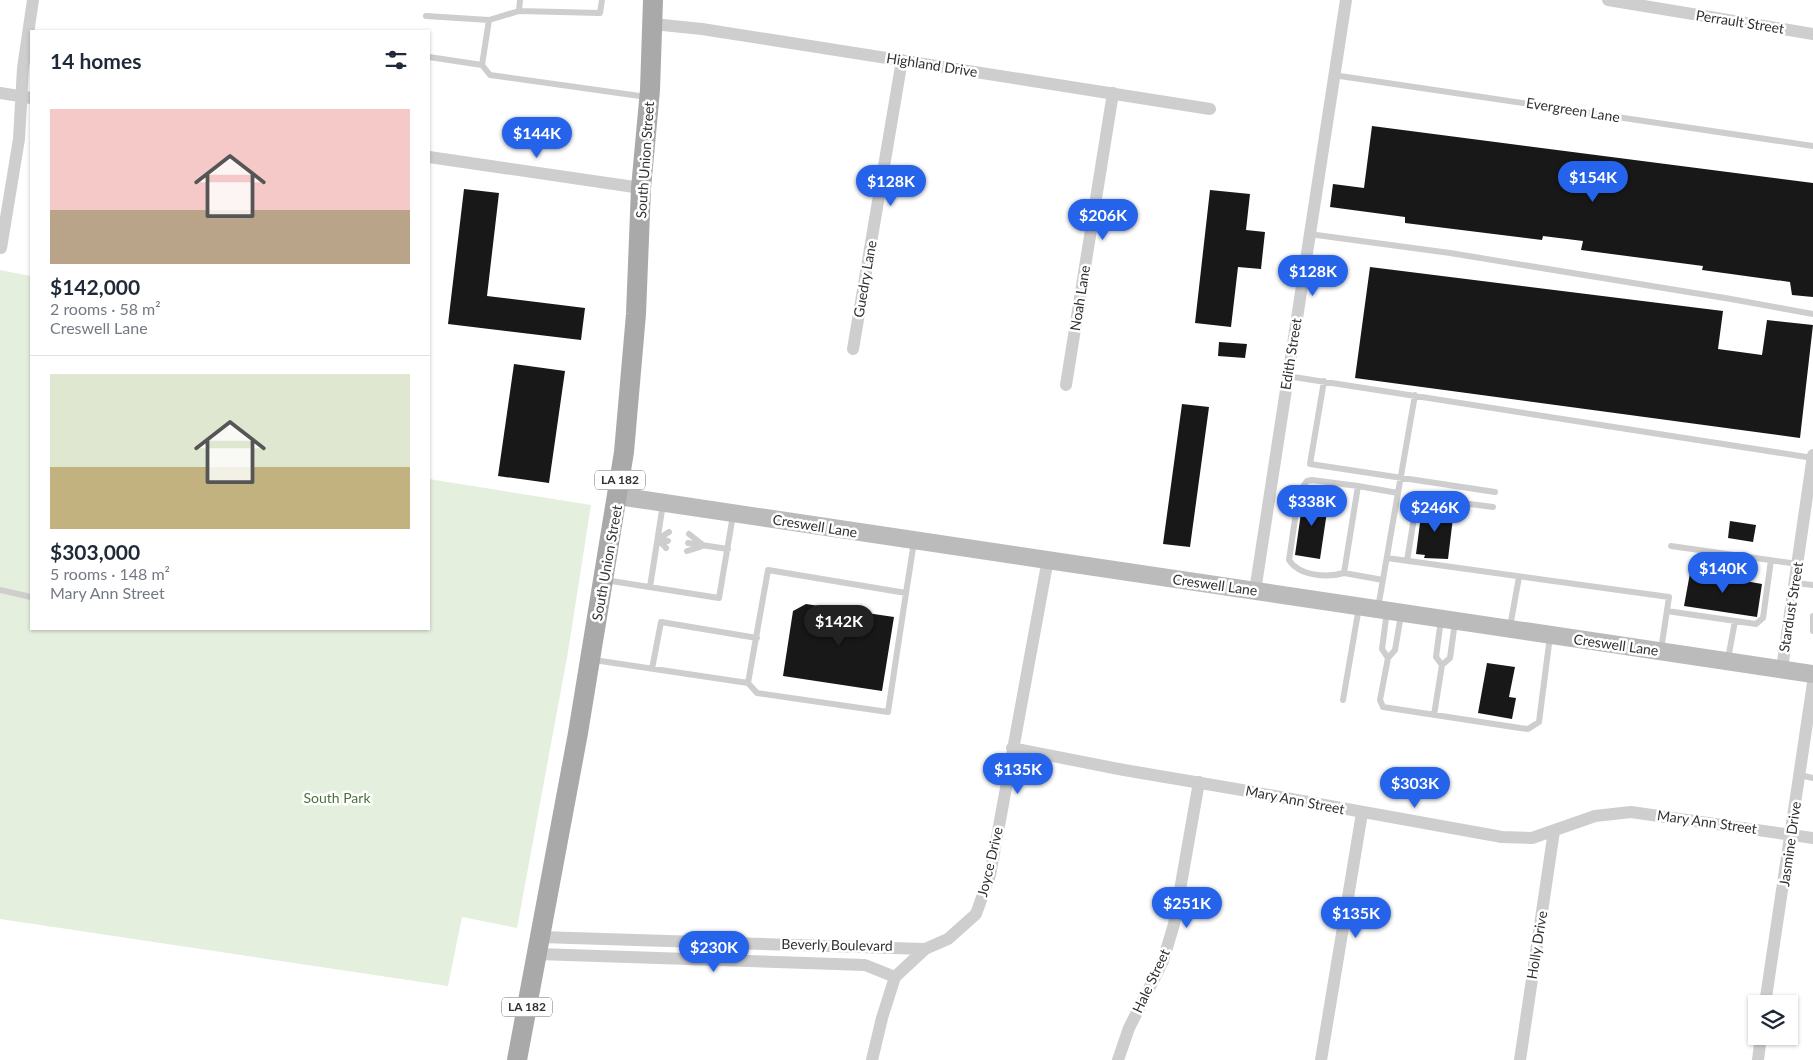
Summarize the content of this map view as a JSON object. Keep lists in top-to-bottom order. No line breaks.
{"streets":{"main road":["South Union Street","LA 182","Creswell Lane"],"street":["Perrault Street","Highland Drive","Guedry Lane","Noah Lane","Edith Street","Stardust Street","Mary Ann Street","Jasmine Drive","Joyce Drive","Beverly Boulevard","Holly Drive","Hale Street"],"lane":["Evergreen Lane"]},"crossings":[["Highland Drive","South Union Street"],["Highland Drive","Guedry Lane"],["Highland Drive","Noah Lane"],["Evergreen Lane","Edith Street"],["South Union Street","Creswell Lane"],["South Union Street","Beverly Boulevard"],["Edith Street","Creswell Lane"],["Creswell Lane","Stardust Street"],["Creswell Lane","Joyce Drive"],["Mary Ann Street","Jasmine Drive"],["Mary Ann Street","Joyce Drive"],["Mary Ann Street","Holly Drive"],["Mary Ann Street","Hale Street"],["Joyce Drive","Beverly Boulevard"]],"parks":["South Park"],"page":{"heading":"14 homes","list":[{"name":"$142,000","note":"2 rooms · 58 m² · Creswell Lane"},{"name":"$303,000","note":"5 rooms · 148 m² · Mary Ann Street"}],"price":["$144K","$154K","$128K","$206K","$128K","$338K","$246K","$140K","$142K","$135K","$303K","$251K","$135K","$230K"]}}
